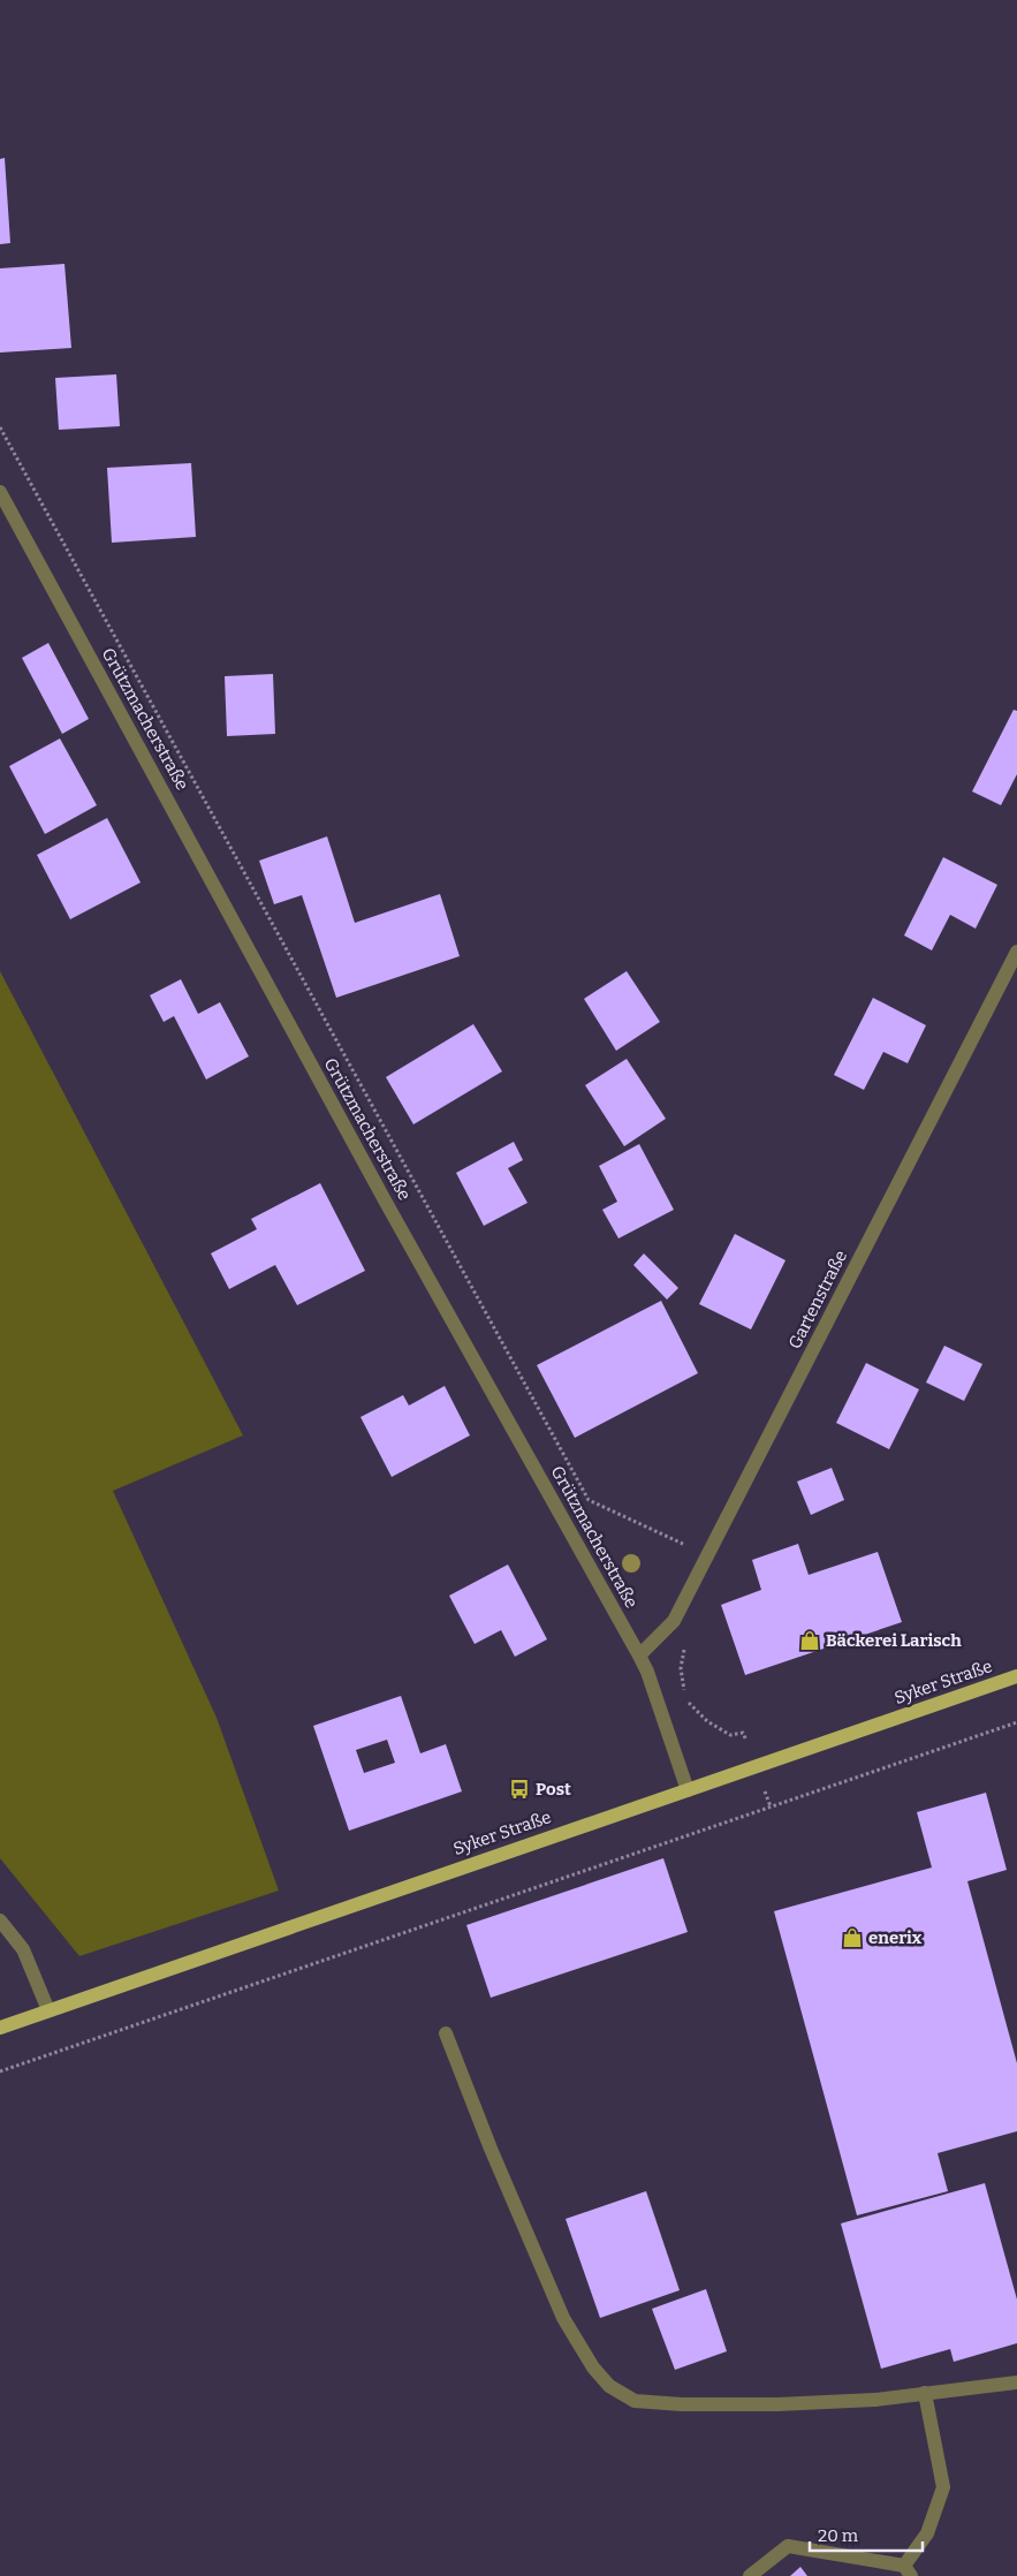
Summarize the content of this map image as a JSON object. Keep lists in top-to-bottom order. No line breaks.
{"streets":{"main road":["Syker Straße"],"street":["Grützmacherstraße","Gartenstraße"]},"crossings":[["Grützmacherstraße","Gartenstraße"],["Grützmacherstraße","Syker Straße"]],"places":{"shop":["Bäckerei Larisch","enerix"],"bus stop":["Post"]},"scale_bar":"20 m"}
